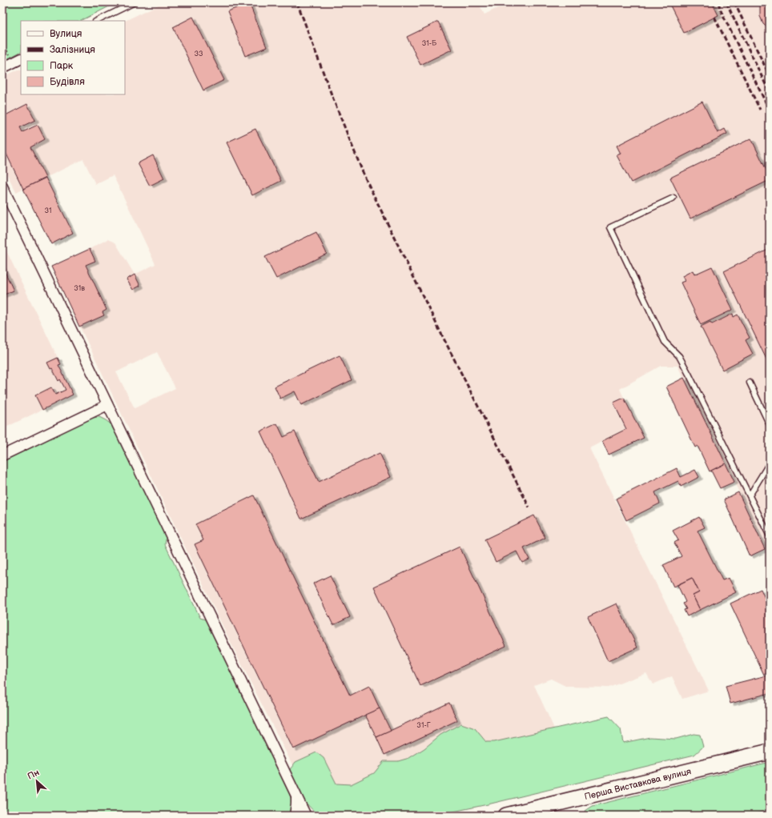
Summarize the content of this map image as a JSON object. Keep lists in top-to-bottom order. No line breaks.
{"streets":{"main road":["Перша Виставкова вулиця"]},"house_numbers":["31-Б","33","31","31в","31-Г"],"legend":["Вулиця","Залізниця","Парк","Будівля"],"north":"top left"}
